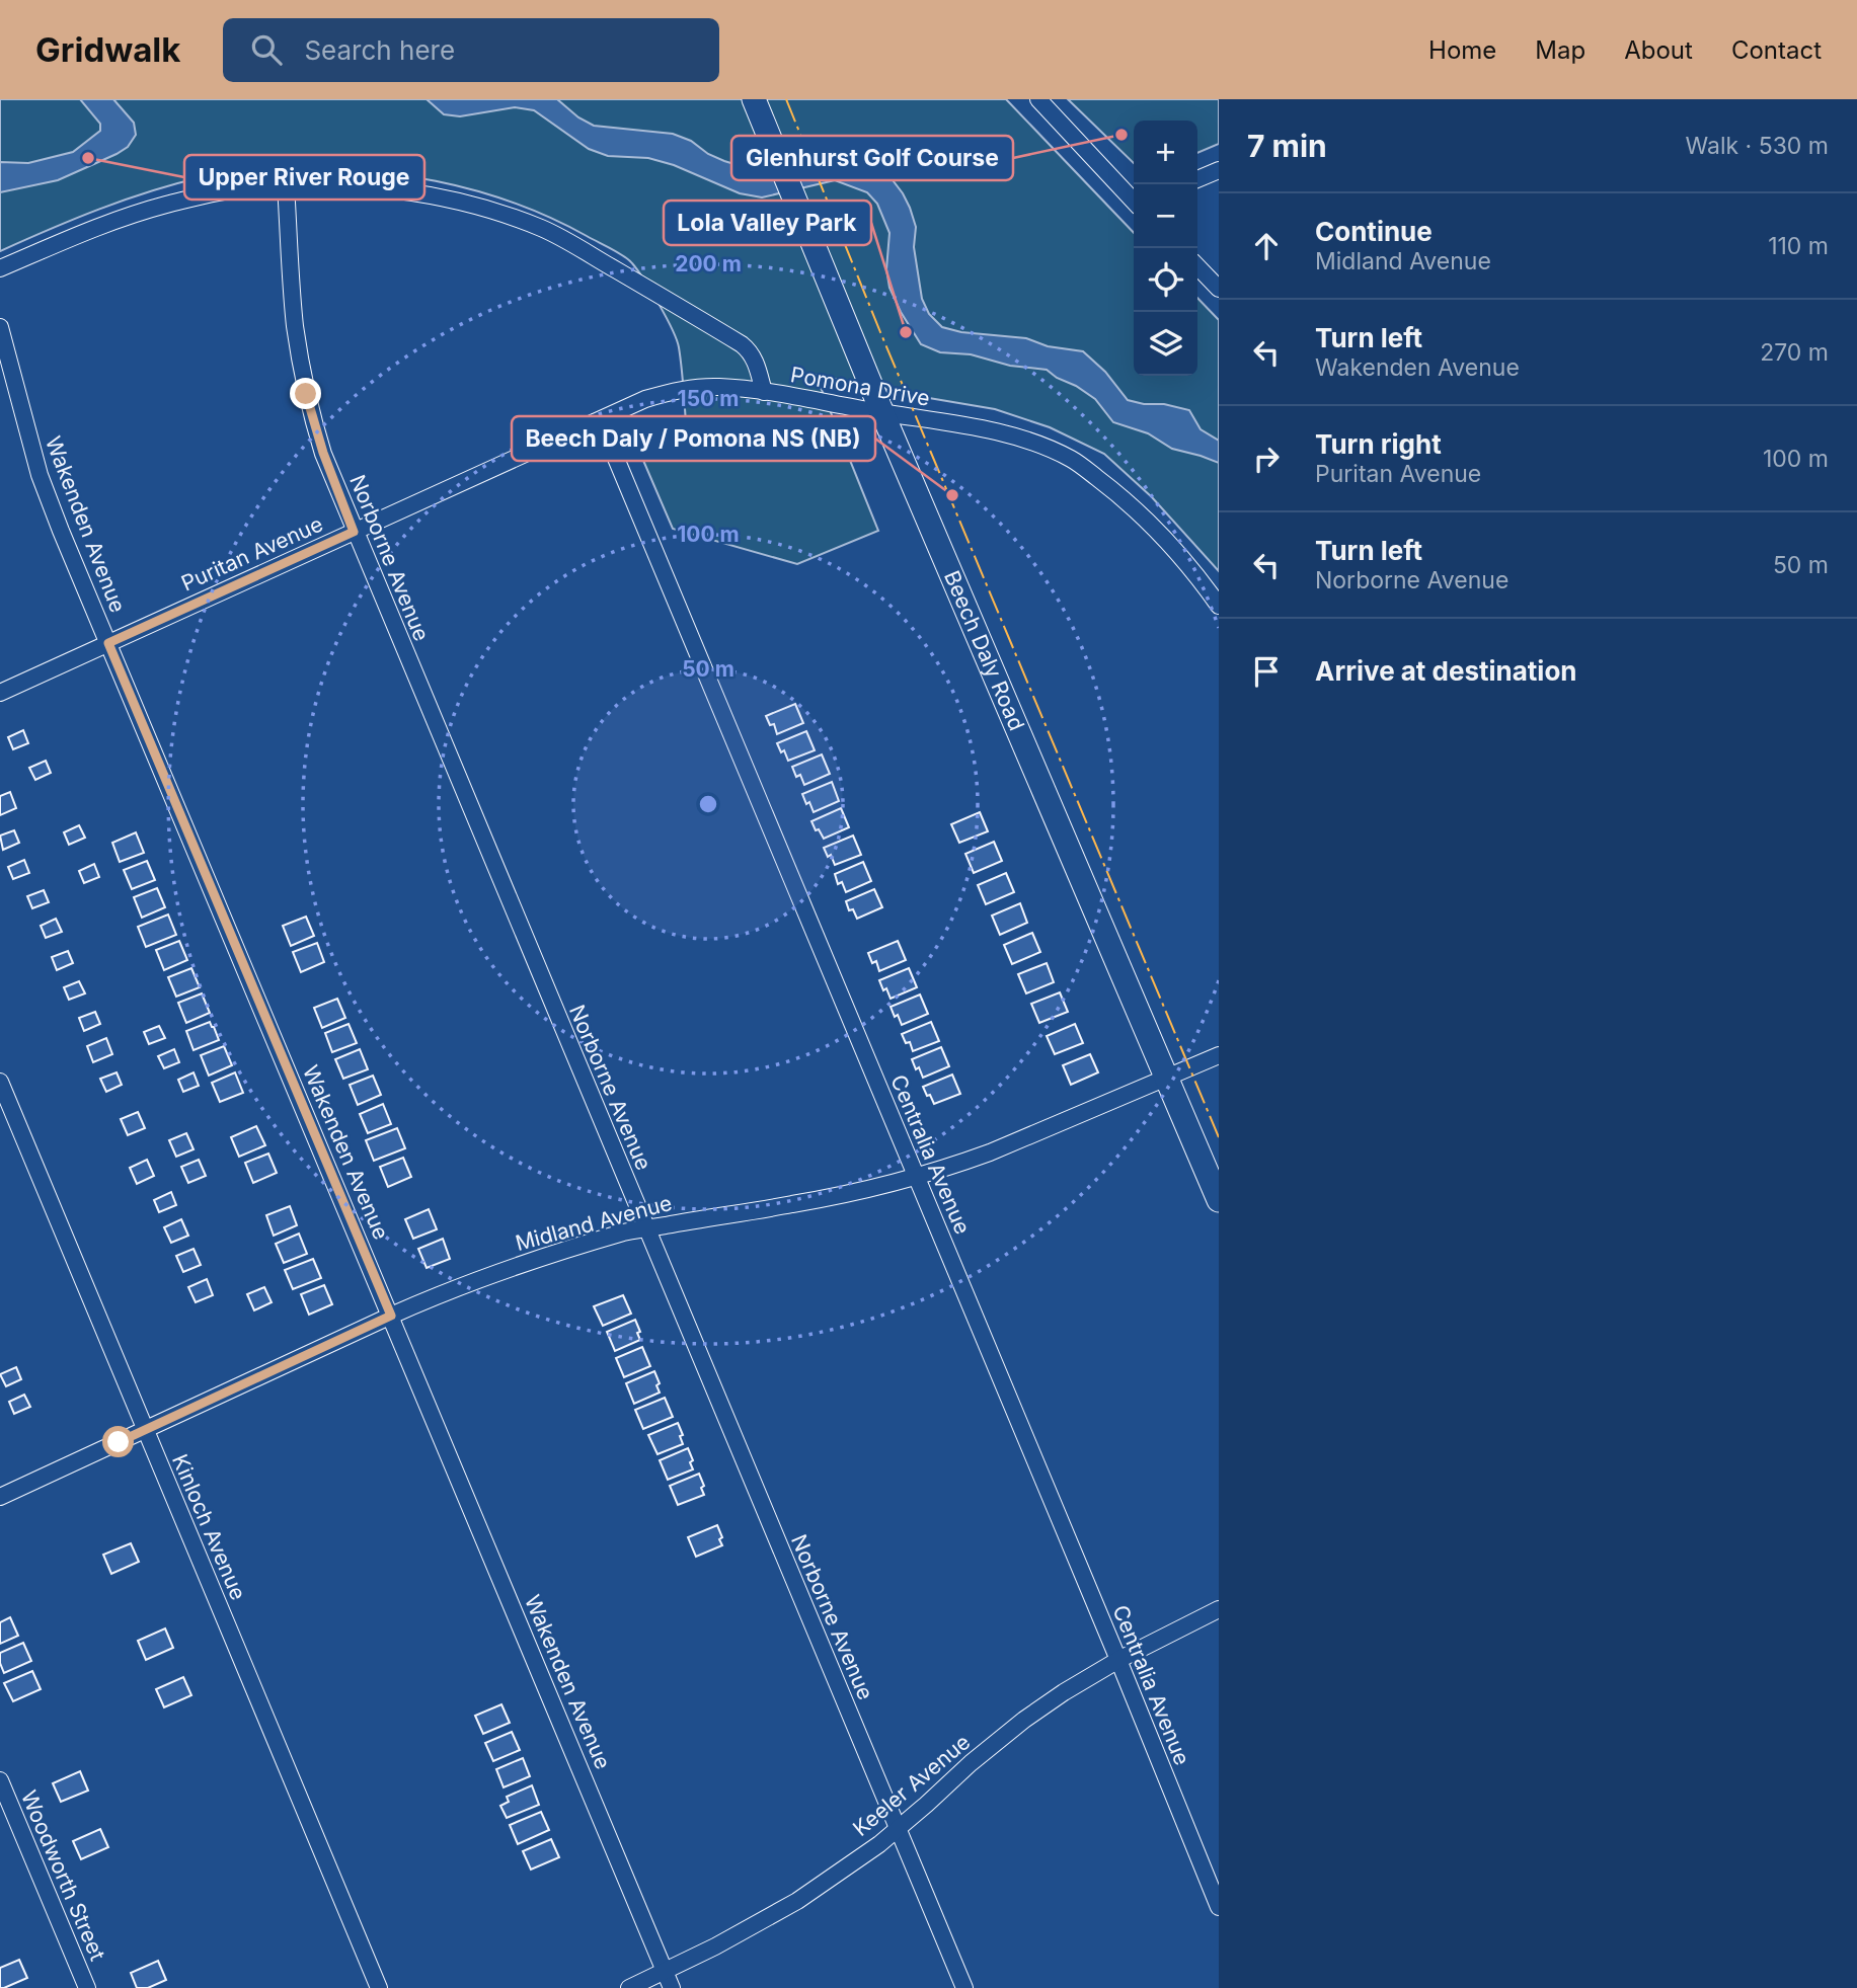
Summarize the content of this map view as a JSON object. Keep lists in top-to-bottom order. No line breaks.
{"streets":{"main road":["Beech Daly Road"],"street":["Pomona Drive","Wakenden Avenue","Puritan Avenue","Norborne Avenue","Centralia Avenue","Midland Avenue","Kinloch Avenue","Keeler Avenue","Woodworth Street"]},"crossings":[["Pomona Drive","Puritan Avenue"],["Pomona Drive","Norborne Avenue"],["Pomona Drive","Beech Daly Road"],["Wakenden Avenue","Puritan Avenue"],["Wakenden Avenue","Midland Avenue"],["Wakenden Avenue","Keeler Avenue"],["Puritan Avenue","Norborne Avenue"],["Puritan Avenue","Centralia Avenue"],["Norborne Avenue","Midland Avenue"],["Norborne Avenue","Keeler Avenue"],["Beech Daly Road","Midland Avenue"],["Centralia Avenue","Midland Avenue"],["Centralia Avenue","Keeler Avenue"],["Midland Avenue","Kinloch Avenue"]],"places":["Glenhurst Golf Course","Upper River Rouge","Lola Valley Park","Beech Daly / Pomona NS (NB)"],"page":{"header":"Gridwalk","search":"Search here","nav":["Home","Map","About","Contact"],"heading":["7 min","Walk · 530 m"],"map_buttons":["+","−"],"list":[["Continue","Midland Avenue","110 m"],["Turn left","Wakenden Avenue","270 m"],["Turn right","Puritan Avenue","100 m"],["Turn left","Norborne Avenue","50 m"],"Arrive at destination"]},"rings":["200 m","150 m","100 m","50 m"]}
